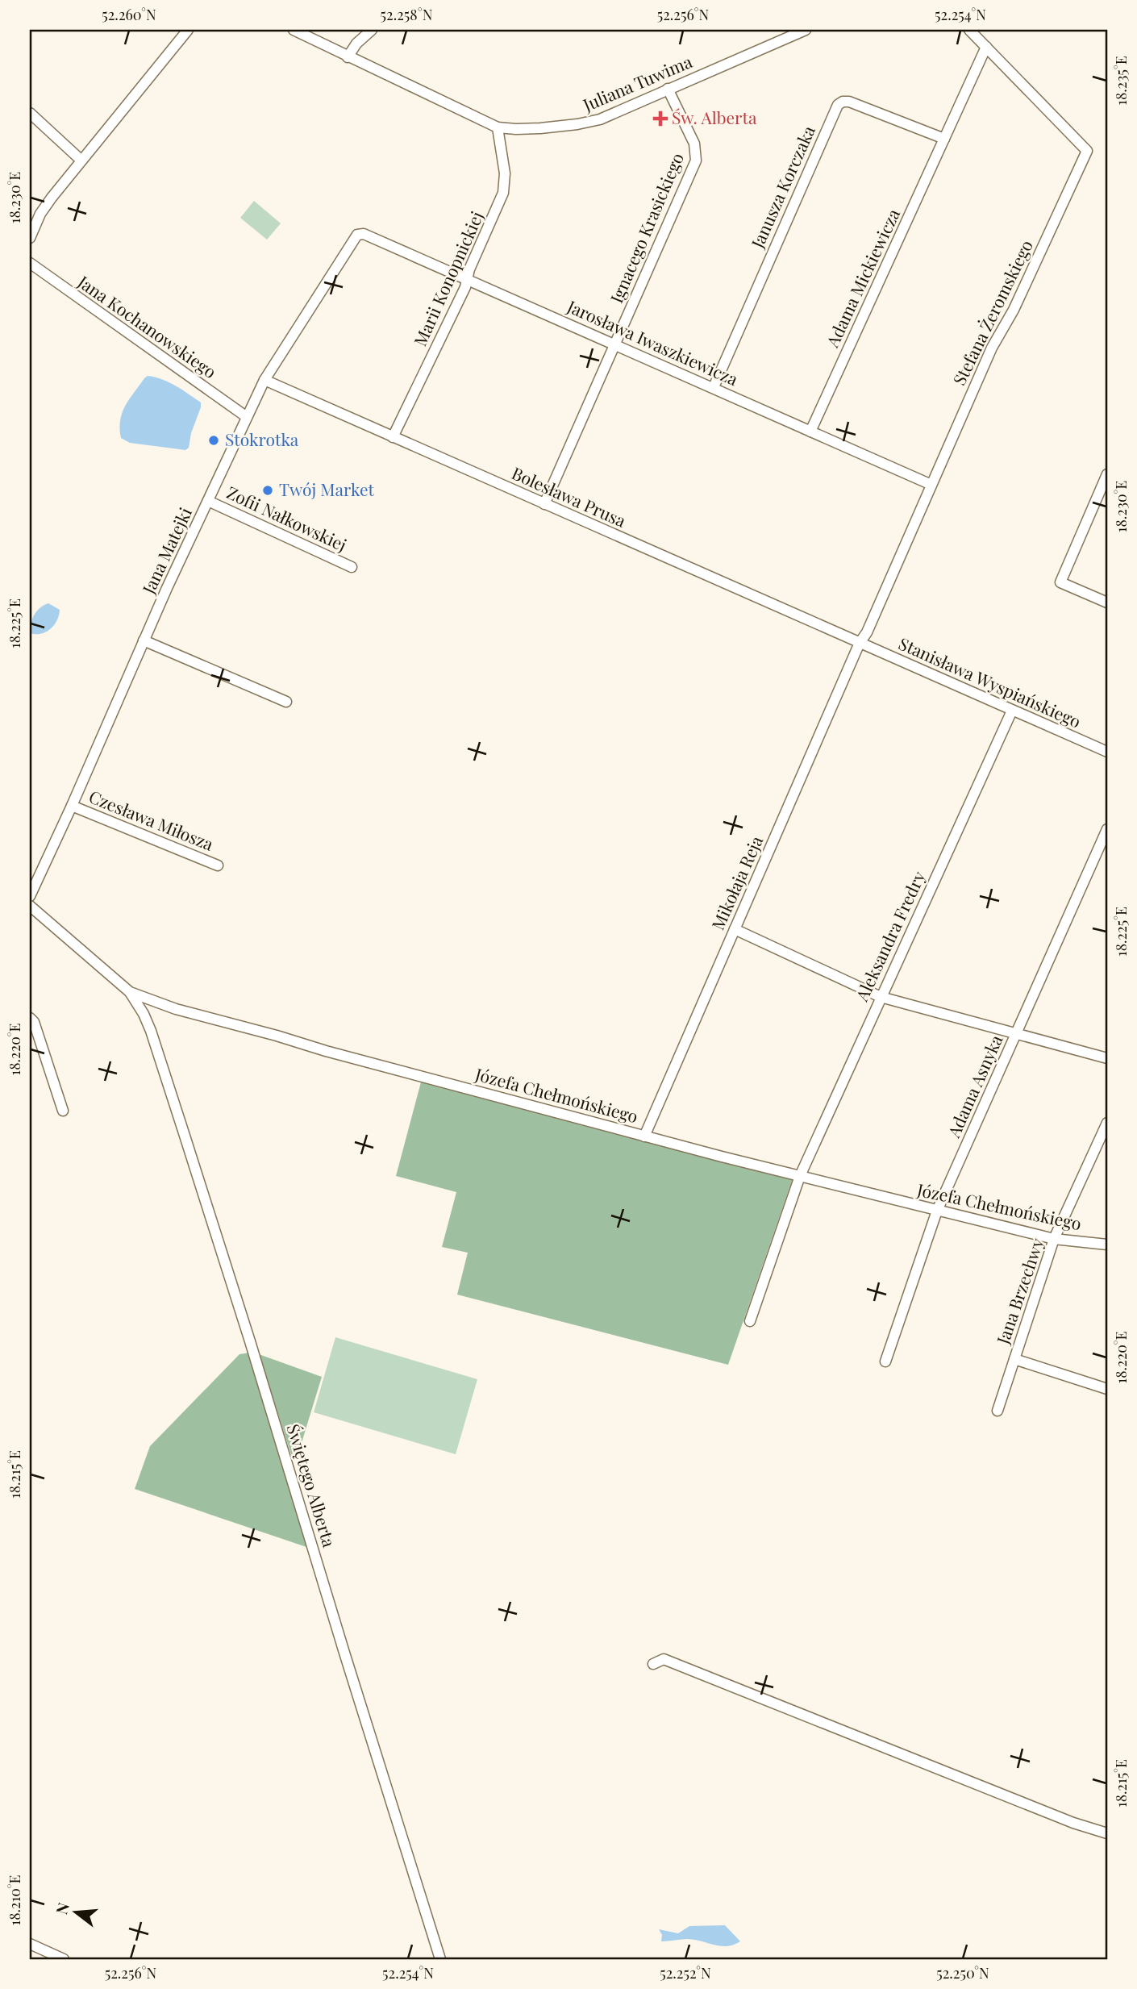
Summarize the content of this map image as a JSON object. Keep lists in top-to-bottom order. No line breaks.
{"streets":{"street":["Juliana Tuwima","Janusza Korczaka","Ignacego Krasickiego","Adama Mickiewicza","Marii Konopnickiej","Stefana Żeromskiego","Jana Kochanowskiego","Jarosława Iwaszkiewicza","Bolesława Prusa","Zofii Nałkowskiej","Jana Matejki","Stanisława Wyspiańskiego","Czesława Miłosza","Mikołaja Reja","Aleksandra Fredry","Adama Asnyka","Józefa Chełmońskiego","Jana Brzechwy","Świętego Alberta"]},"crossings":[["Juliana Tuwima","Ignacego Krasickiego"],["Juliana Tuwima","Marii Konopnickiej"],["Janusza Korczaka","Adama Mickiewicza"],["Janusza Korczaka","Jarosława Iwaszkiewicza"],["Ignacego Krasickiego","Jarosława Iwaszkiewicza"],["Ignacego Krasickiego","Bolesława Prusa"],["Adama Mickiewicza","Stefana Żeromskiego"],["Adama Mickiewicza","Jarosława Iwaszkiewicza"],["Marii Konopnickiej","Jarosława Iwaszkiewicza"],["Marii Konopnickiej","Bolesława Prusa"],["Stefana Żeromskiego","Jarosława Iwaszkiewicza"],["Stefana Żeromskiego","Bolesława Prusa"],["Stefana Żeromskiego","Stanisława Wyspiańskiego"],["Stefana Żeromskiego","Mikołaja Reja"],["Jana Kochanowskiego","Jana Matejki"],["Jarosława Iwaszkiewicza","Jana Matejki"],["Bolesława Prusa","Jana Matejki"],["Bolesława Prusa","Stanisława Wyspiańskiego"],["Bolesława Prusa","Mikołaja Reja"],["Zofii Nałkowskiej","Jana Matejki"],["Jana Matejki","Czesława Miłosza"],["Stanisława Wyspiańskiego","Mikołaja Reja"],["Stanisława Wyspiańskiego","Aleksandra Fredry"],["Mikołaja Reja","Józefa Chełmońskiego"],["Aleksandra Fredry","Józefa Chełmońskiego"],["Adama Asnyka","Józefa Chełmońskiego"],["Józefa Chełmońskiego","Jana Brzechwy"],["Józefa Chełmońskiego","Świętego Alberta"]],"places":{"health":["Św. Alberta"],"other":["Stokrotka","Twój Market"]},"north":"left","coordinates":["52.260°N","52.258°N","52.256°N","52.254°N","18.235°E","18.230°E","18.225°E","18.220°E","18.215°E","18.210°E","52.252°N","52.250°N"]}
